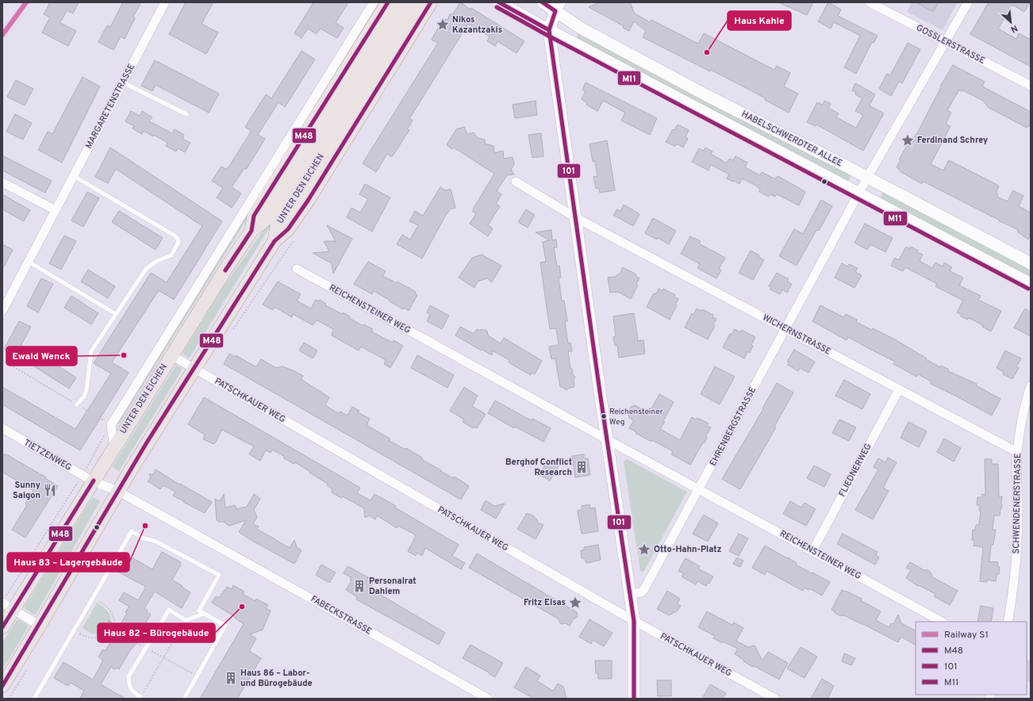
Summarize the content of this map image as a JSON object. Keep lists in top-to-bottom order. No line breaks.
{"streets":{"main road":["HABELSCHWERDTER ALLEE","UNTER DEN EICHEN"],"street":["GOSSLERSTRASSE","MARGARETENSTRASSE","REICHENSTEINER WEG","WICHERNSTRASSE","PATSCHKAUER WEG","EHRENBERGSTRASSE","TIETZENWEG","FLIEDNERWEG","SCHWENDENERSTRASSE","FABECKSTRASSE"]},"crossings":[["GOSSLERSTRASSE","EHRENBERGSTRASSE"],["HABELSCHWERDTER ALLEE","EHRENBERGSTRASSE"],["UNTER DEN EICHEN","PATSCHKAUER WEG"],["UNTER DEN EICHEN","TIETZENWEG"],["UNTER DEN EICHEN","FABECKSTRASSE"],["REICHENSTEINER WEG","EHRENBERGSTRASSE"],["REICHENSTEINER WEG","FLIEDNERWEG"],["WICHERNSTRASSE","EHRENBERGSTRASSE"],["WICHERNSTRASSE","FLIEDNERWEG"],["WICHERNSTRASSE","SCHWENDENERSTRASSE"],["TIETZENWEG","FABECKSTRASSE"]],"places":{"place":["Nikos Kazantzakis","Ferdinand Schrey","Otto-Hahn-Platz","Fritz Elsas"],"other":["Haus Kahle","Ewald Wenck","Reichensteiner Weg","Haus 83 – Lagergebäude","Haus 82 – Bürogebäude"],"building":["Berghof Conflict Research","Personalrat Dahlem","Haus 86 – Labor- und Bürogebäude"],"restaurant":["Sunny Saigon"]},"lines":["rail line S1","transit line M48","transit line 101","transit line M11"],"legend":["Railway S1","M48","101","M11"],"north":"bottom right"}
